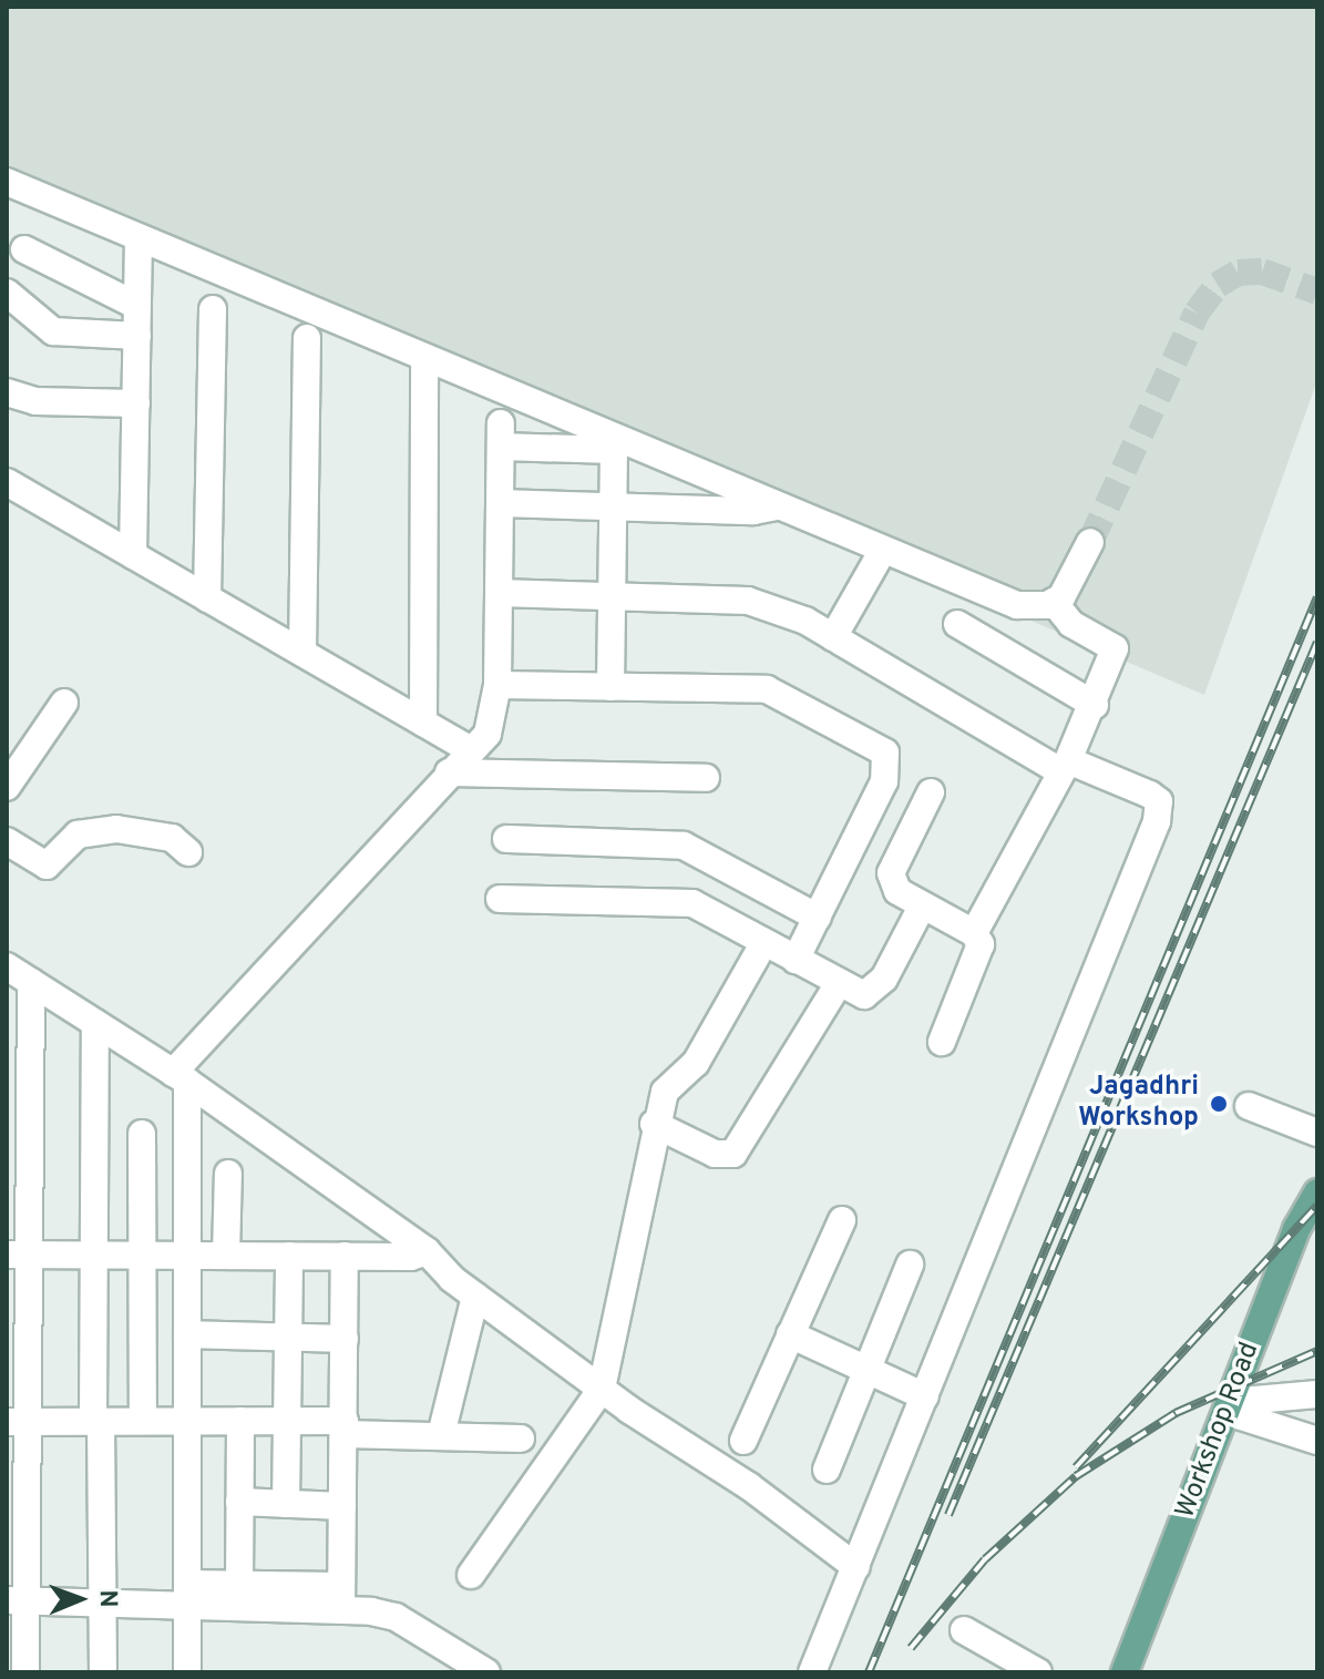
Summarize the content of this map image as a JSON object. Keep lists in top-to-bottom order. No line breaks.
{"streets":{"main road":["Workshop Road"]},"places":["Jagadhri Workshop"],"north":"right"}
